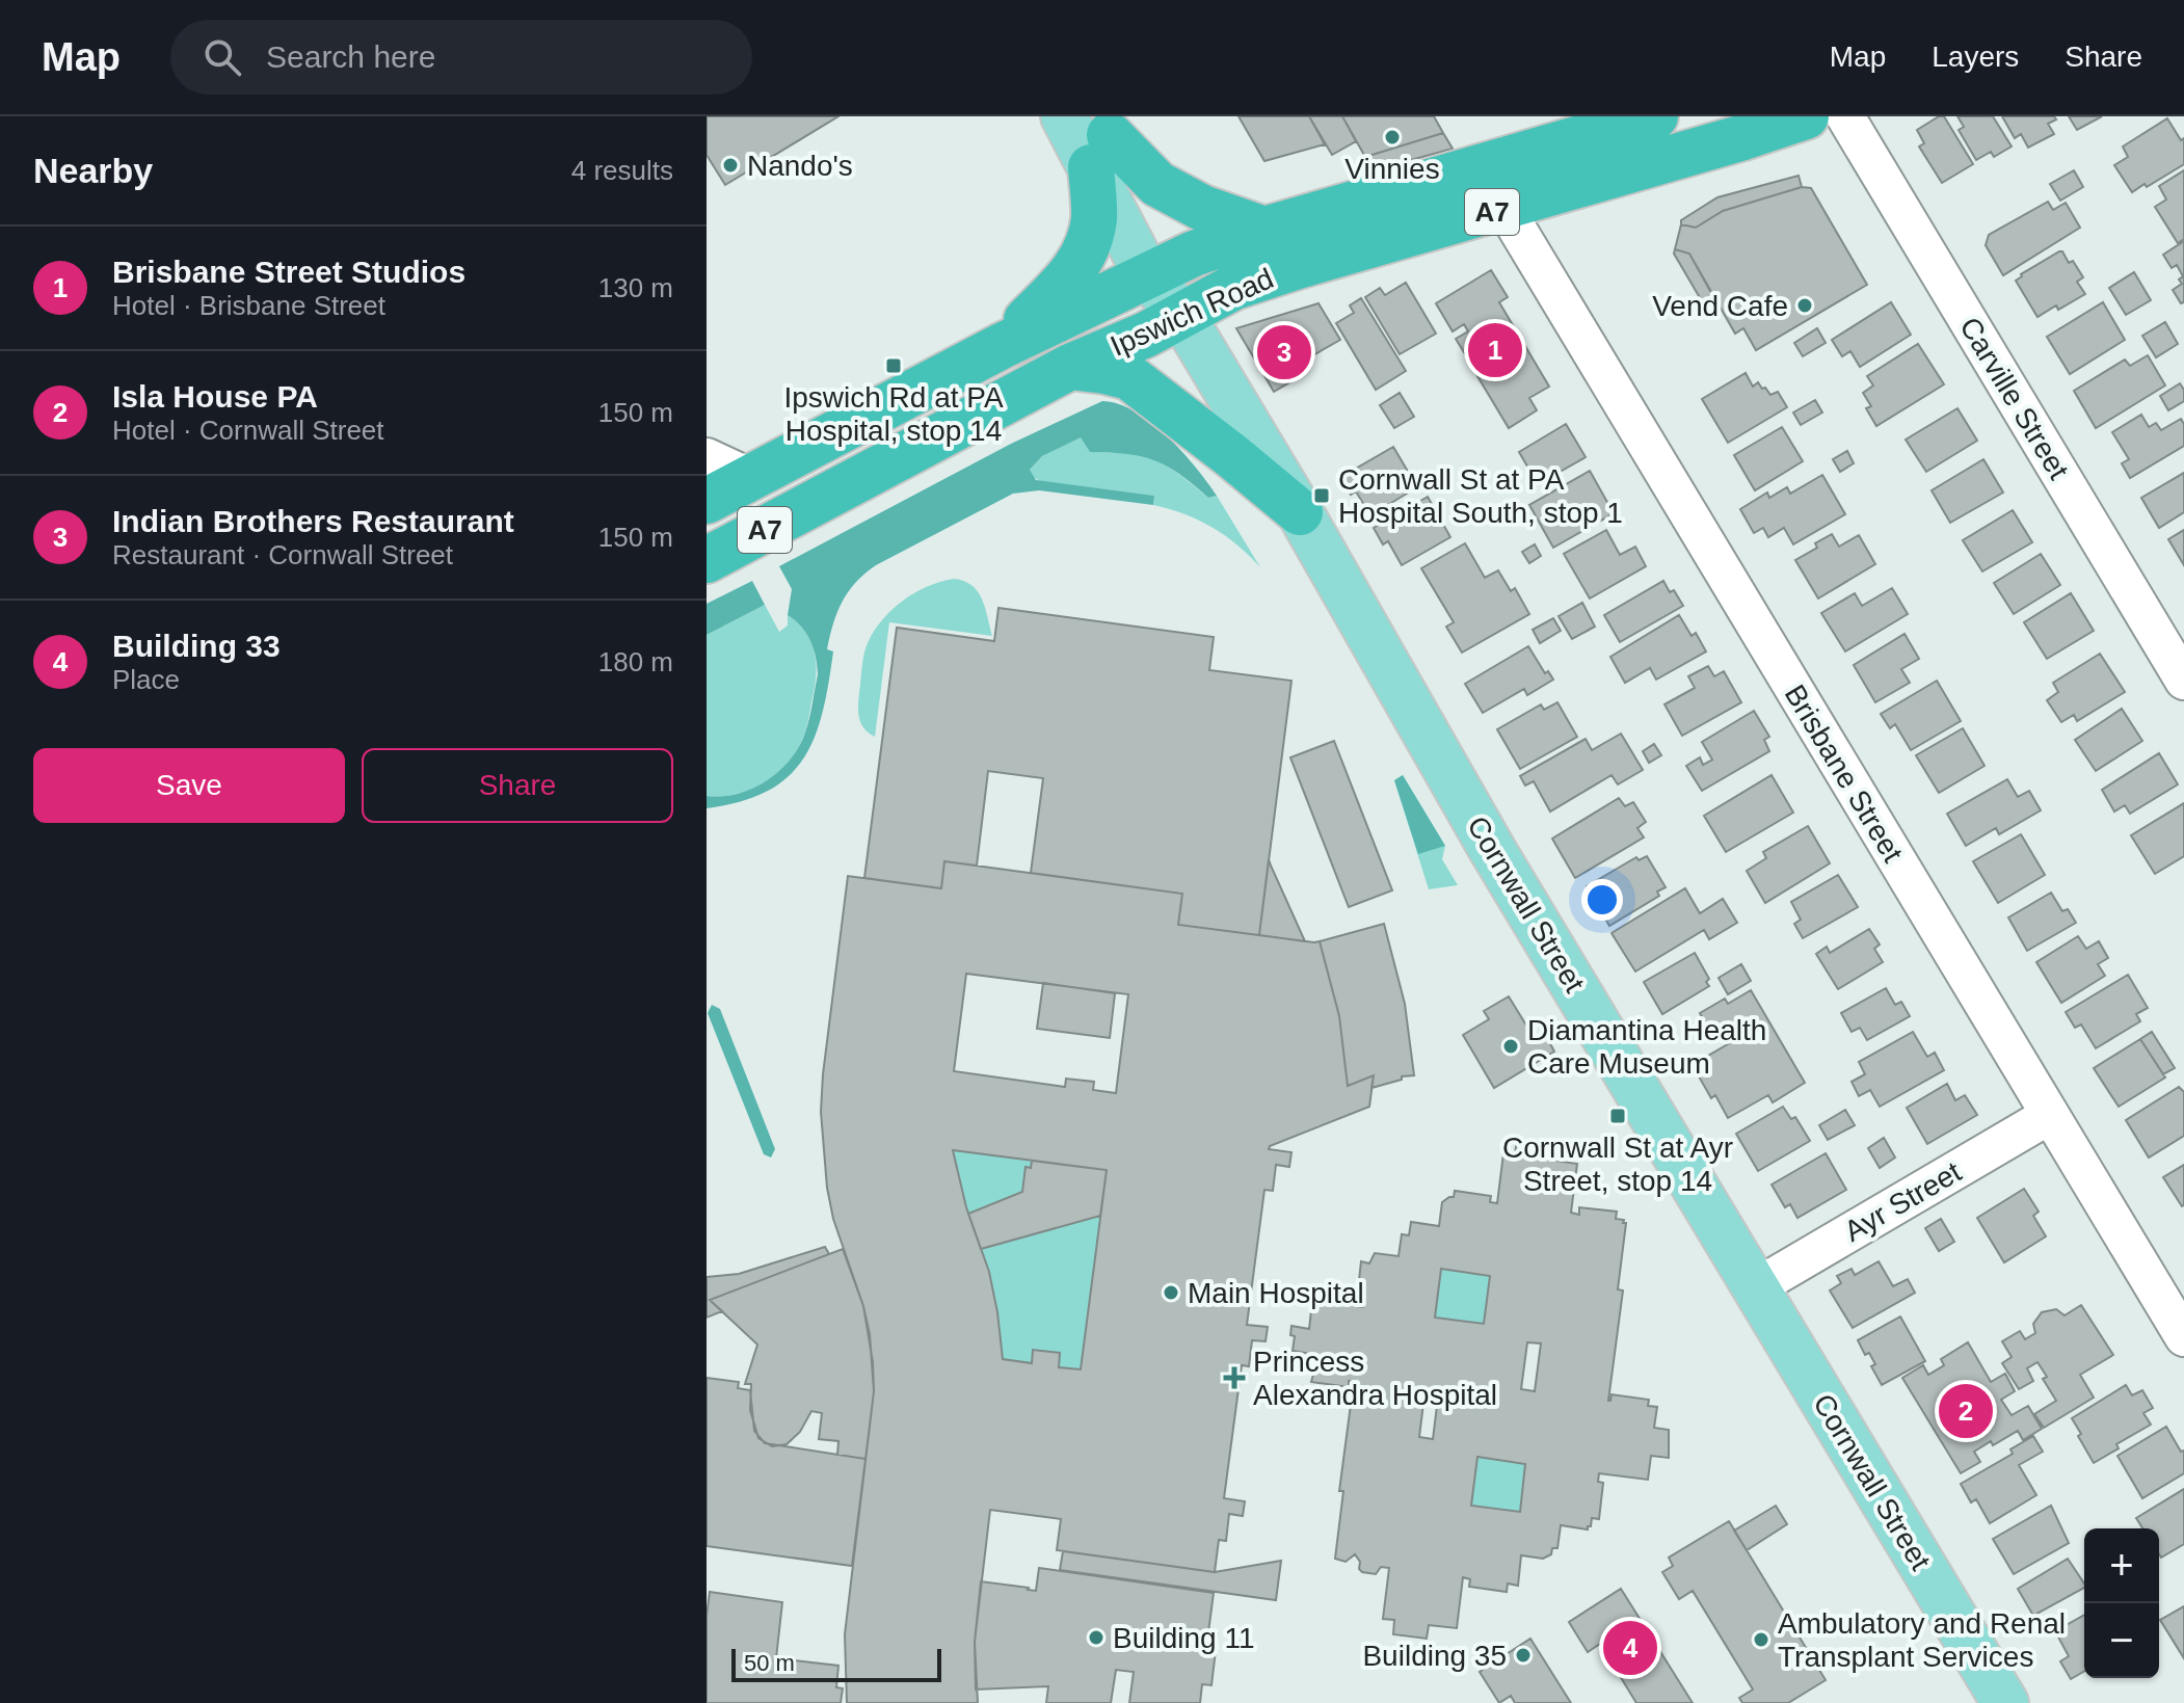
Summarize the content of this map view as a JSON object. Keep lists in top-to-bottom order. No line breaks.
{"streets":{"highway":["A7","Ipswich Road"],"main road":["Cornwall Street"],"street":["Carville Street","Brisbane Street","Ayr Street"]},"crossings":[["Ipswich Road","Brisbane Street"],["Ipswich Road","Cornwall Street"],["Brisbane Street","Ayr Street"],["Cornwall Street","Ayr Street"]],"places":{"other":["Vinnies","Nando's","Vend Cafe","Diamantina Health Care Museum","Main Hospital","Building 11","Ambulatory and Renal Transplant Services","Building 35"],"transit":["Ipswich Rd at PA Hospital, stop 14","Cornwall St at PA Hospital South, stop 1","Cornwall St at Ayr Street, stop 14"],"health":["Princess Alexandra Hospital"]},"scale_bar":"50 m","page":{"header":"Map","search":"Search here","nav":["Map","Layers","Share"],"heading":["Nearby","4 results"],"list":[{"mark":"1","name":"Brisbane Street Studios","note":"Hotel · Brisbane Street","value":"130 m"},{"mark":"2","name":"Isla House PA","note":"Hotel · Cornwall Street","value":"150 m"},{"mark":"3","name":"Indian Brothers Restaurant","note":"Restaurant · Cornwall Street","value":"150 m"},{"mark":"4","name":"Building 33","note":"Place","value":"180 m"}],"pins":["1","3","2","4"],"buttons":["Save","Share"],"map_buttons":["+","−"],"scale":"50 m"}}
